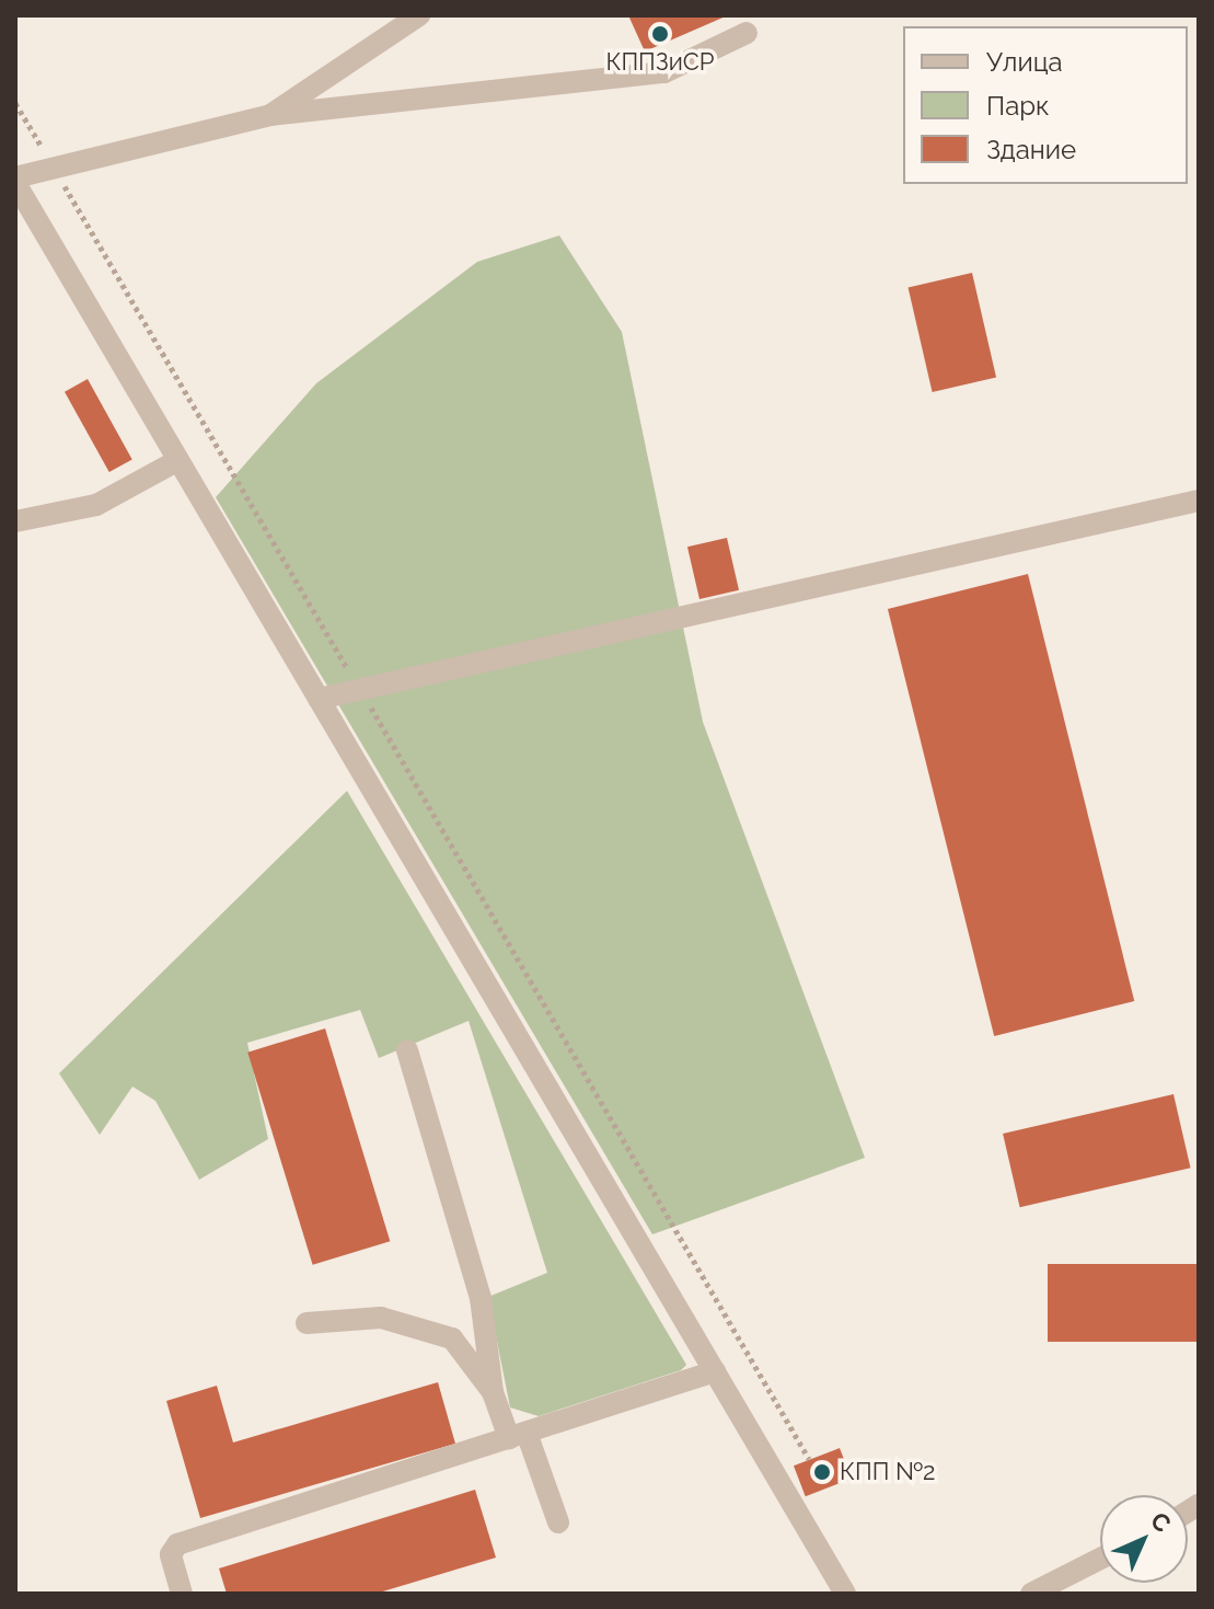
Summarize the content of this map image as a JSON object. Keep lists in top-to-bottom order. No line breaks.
{"places":["КППЗиСР","КПП №2"],"legend":["Улица","Парк","Здание"],"north":"top right"}
